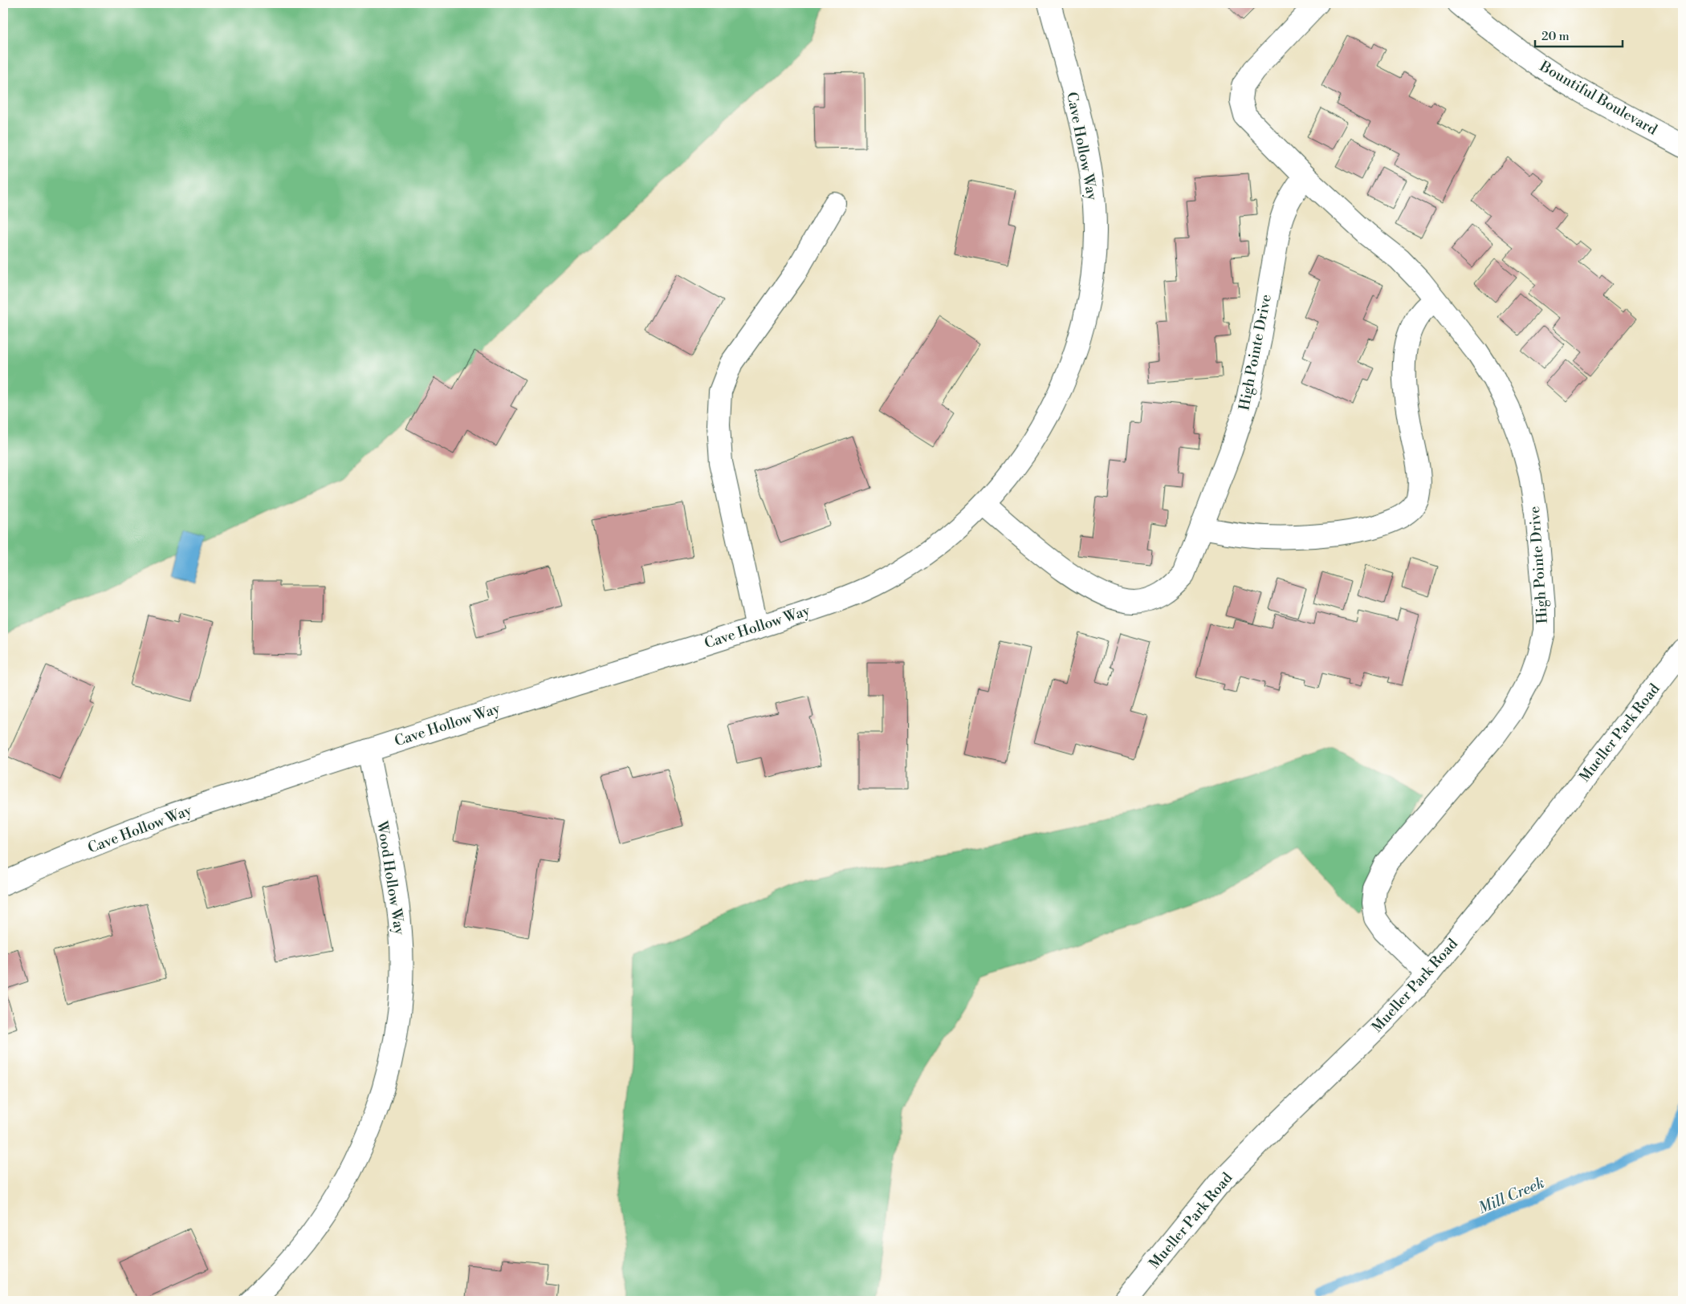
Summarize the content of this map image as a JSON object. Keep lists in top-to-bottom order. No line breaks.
{"streets":{"street":["Bountiful Boulevard","Cave Hollow Way","High Pointe Drive","Mueller Park Road","Wood Hollow Way"]},"crossings":[["Cave Hollow Way","High Pointe Drive"],["Cave Hollow Way","Wood Hollow Way"],["High Pointe Drive","Mueller Park Road"]],"water":["Mill Creek"],"scale_bar":"20 m"}
